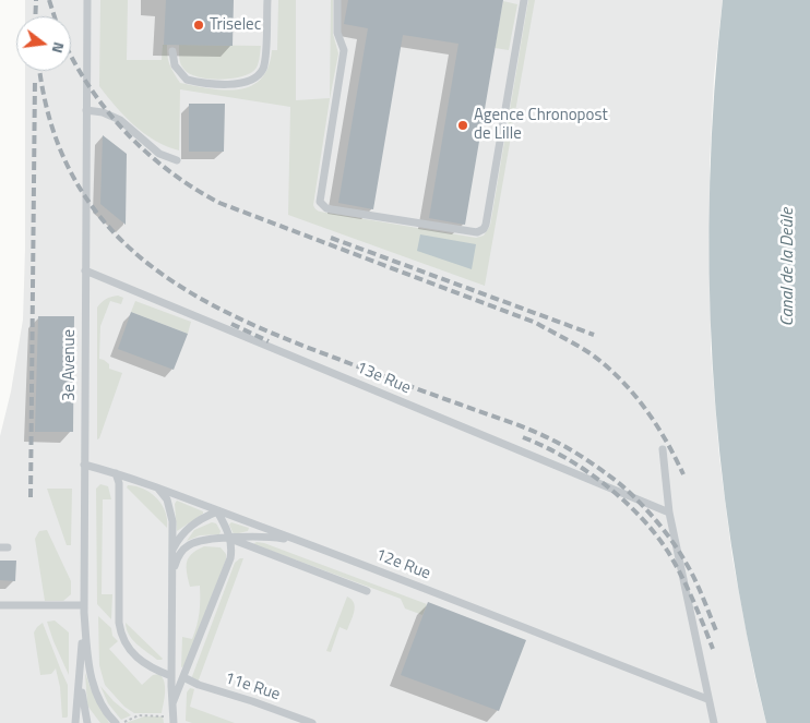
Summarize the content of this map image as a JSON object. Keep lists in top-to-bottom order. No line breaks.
{"streets":{"lane":["3e Avenue","13e Rue","12e Rue","11e Rue"]},"crossings":[["3e Avenue","13e Rue"],["3e Avenue","12e Rue"]],"water":["Canal de la Deûle"],"places":["Triselec","Agence Chronopost de Lille"],"north":"right"}
